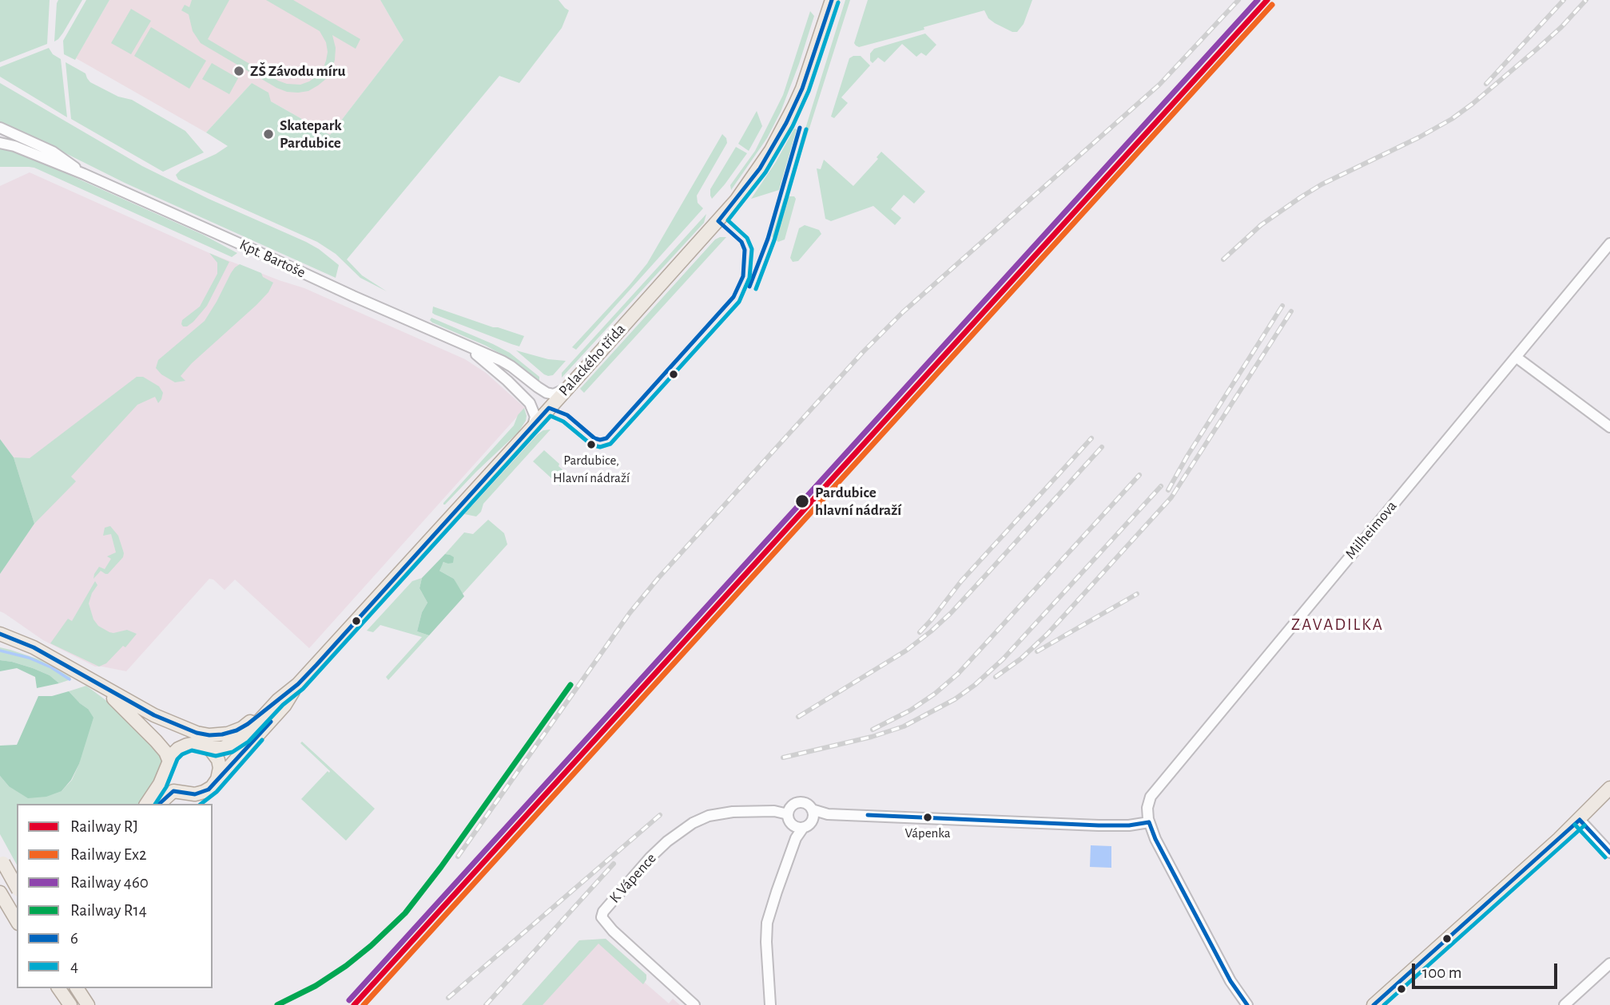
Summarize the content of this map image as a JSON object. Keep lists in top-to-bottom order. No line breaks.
{"streets":{"main road":["Palackého třída"],"street":["Kpt. Bartoše","Milheimova","K Vápence"]},"crossings":[["Kpt. Bartoše","Palackého třída"],["Milheimova","K Vápence"]],"districts":["ZAVADILKA"],"places":["ZŠ Závodu míru","Skatepark Pardubice","Pardubice, Hlavní nádraží","Pardubice hlavní nádraží","Vápenka"],"lines":["rail line RJ","rail line 460","transit line 6","transit line 4","rail line Ex2","rail line R14"],"legend":["Railway RJ","Railway Ex2","Railway 460","Railway R14","6","4"],"scale_bar":"100 m"}
